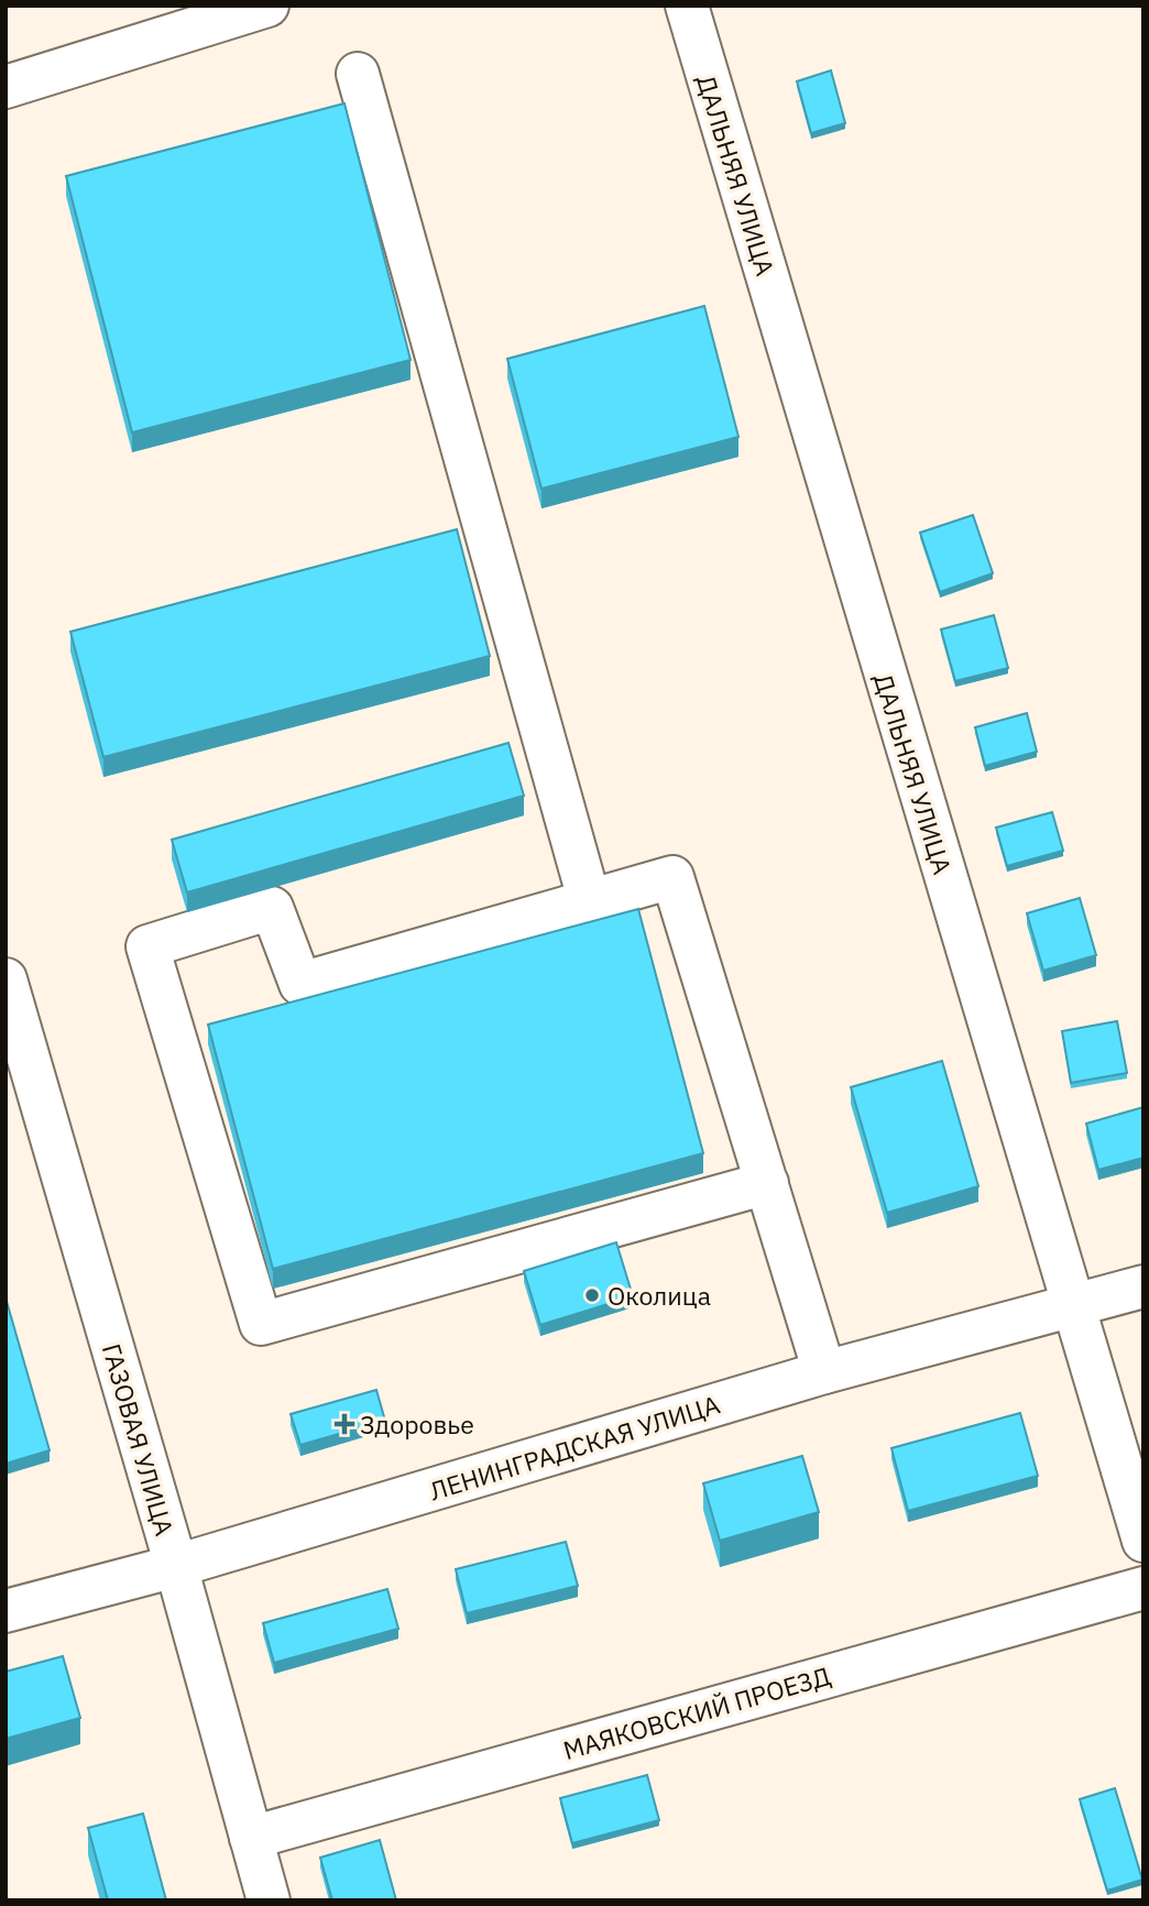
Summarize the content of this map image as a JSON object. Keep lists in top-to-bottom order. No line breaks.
{"streets":{"street":["ДАЛЬНЯЯ УЛИЦА","ГАЗОВАЯ УЛИЦА","ЛЕНИНГРАДСКАЯ УЛИЦА","МАЯКОВСКИЙ ПРОЕЗД"]},"crossings":[["ДАЛЬНЯЯ УЛИЦА","ЛЕНИНГРАДСКАЯ УЛИЦА"],["ГАЗОВАЯ УЛИЦА","ЛЕНИНГРАДСКАЯ УЛИЦА"],["ГАЗОВАЯ УЛИЦА","МАЯКОВСКИЙ ПРОЕЗД"]],"places":{"other":["Околица"],"health":["Здоровье"]}}
